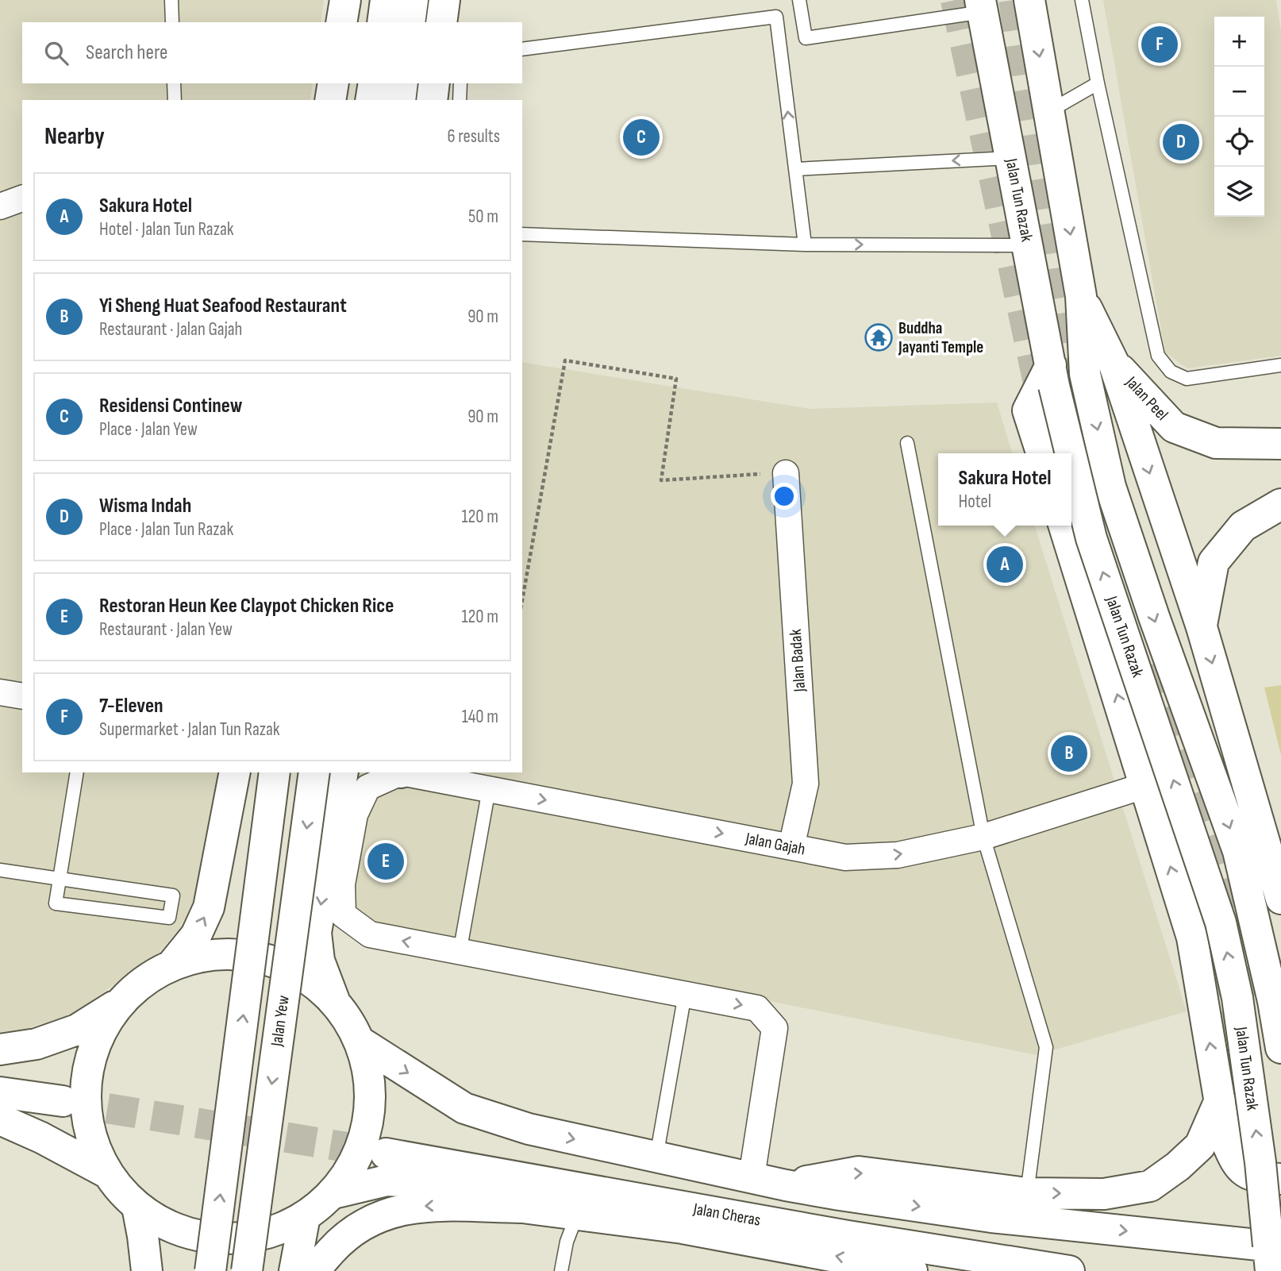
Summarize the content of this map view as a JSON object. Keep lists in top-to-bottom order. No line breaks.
{"streets":{"street":["Jalan Tun Razak","Jalan Peel","Jalan Badak","Jalan Gajah","Jalan Yew","Jalan Cheras"]},"crossings":[["Jalan Badak","Jalan Gajah"]],"places":{"temple":["Buddha Jayanti Temple"]},"page":{"map_buttons":["+","−"],"search":"Search here","pins":["F","C","D","A","B","E"],"heading":["Nearby","6 results"],"list":[{"mark":"A","name":"Sakura Hotel","note":"Hotel · Jalan Tun Razak","value":"50 m"},{"mark":"B","name":"Yi Sheng Huat Seafood Restaurant","note":"Restaurant · Jalan Gajah","value":"90 m"},{"mark":"C","name":"Residensi Continew","note":"Place · Jalan Yew","value":"90 m"},{"mark":"D","name":"Wisma Indah","note":"Place · Jalan Tun Razak","value":"120 m"},{"mark":"E","name":"Restoran Heun Kee Claypot Chicken Rice","note":"Restaurant · Jalan Yew","value":"120 m"},{"mark":"F","name":"7-Eleven","note":"Supermarket · Jalan Tun Razak","value":"140 m"}],"popup":["Sakura Hotel","Hotel"]}}
